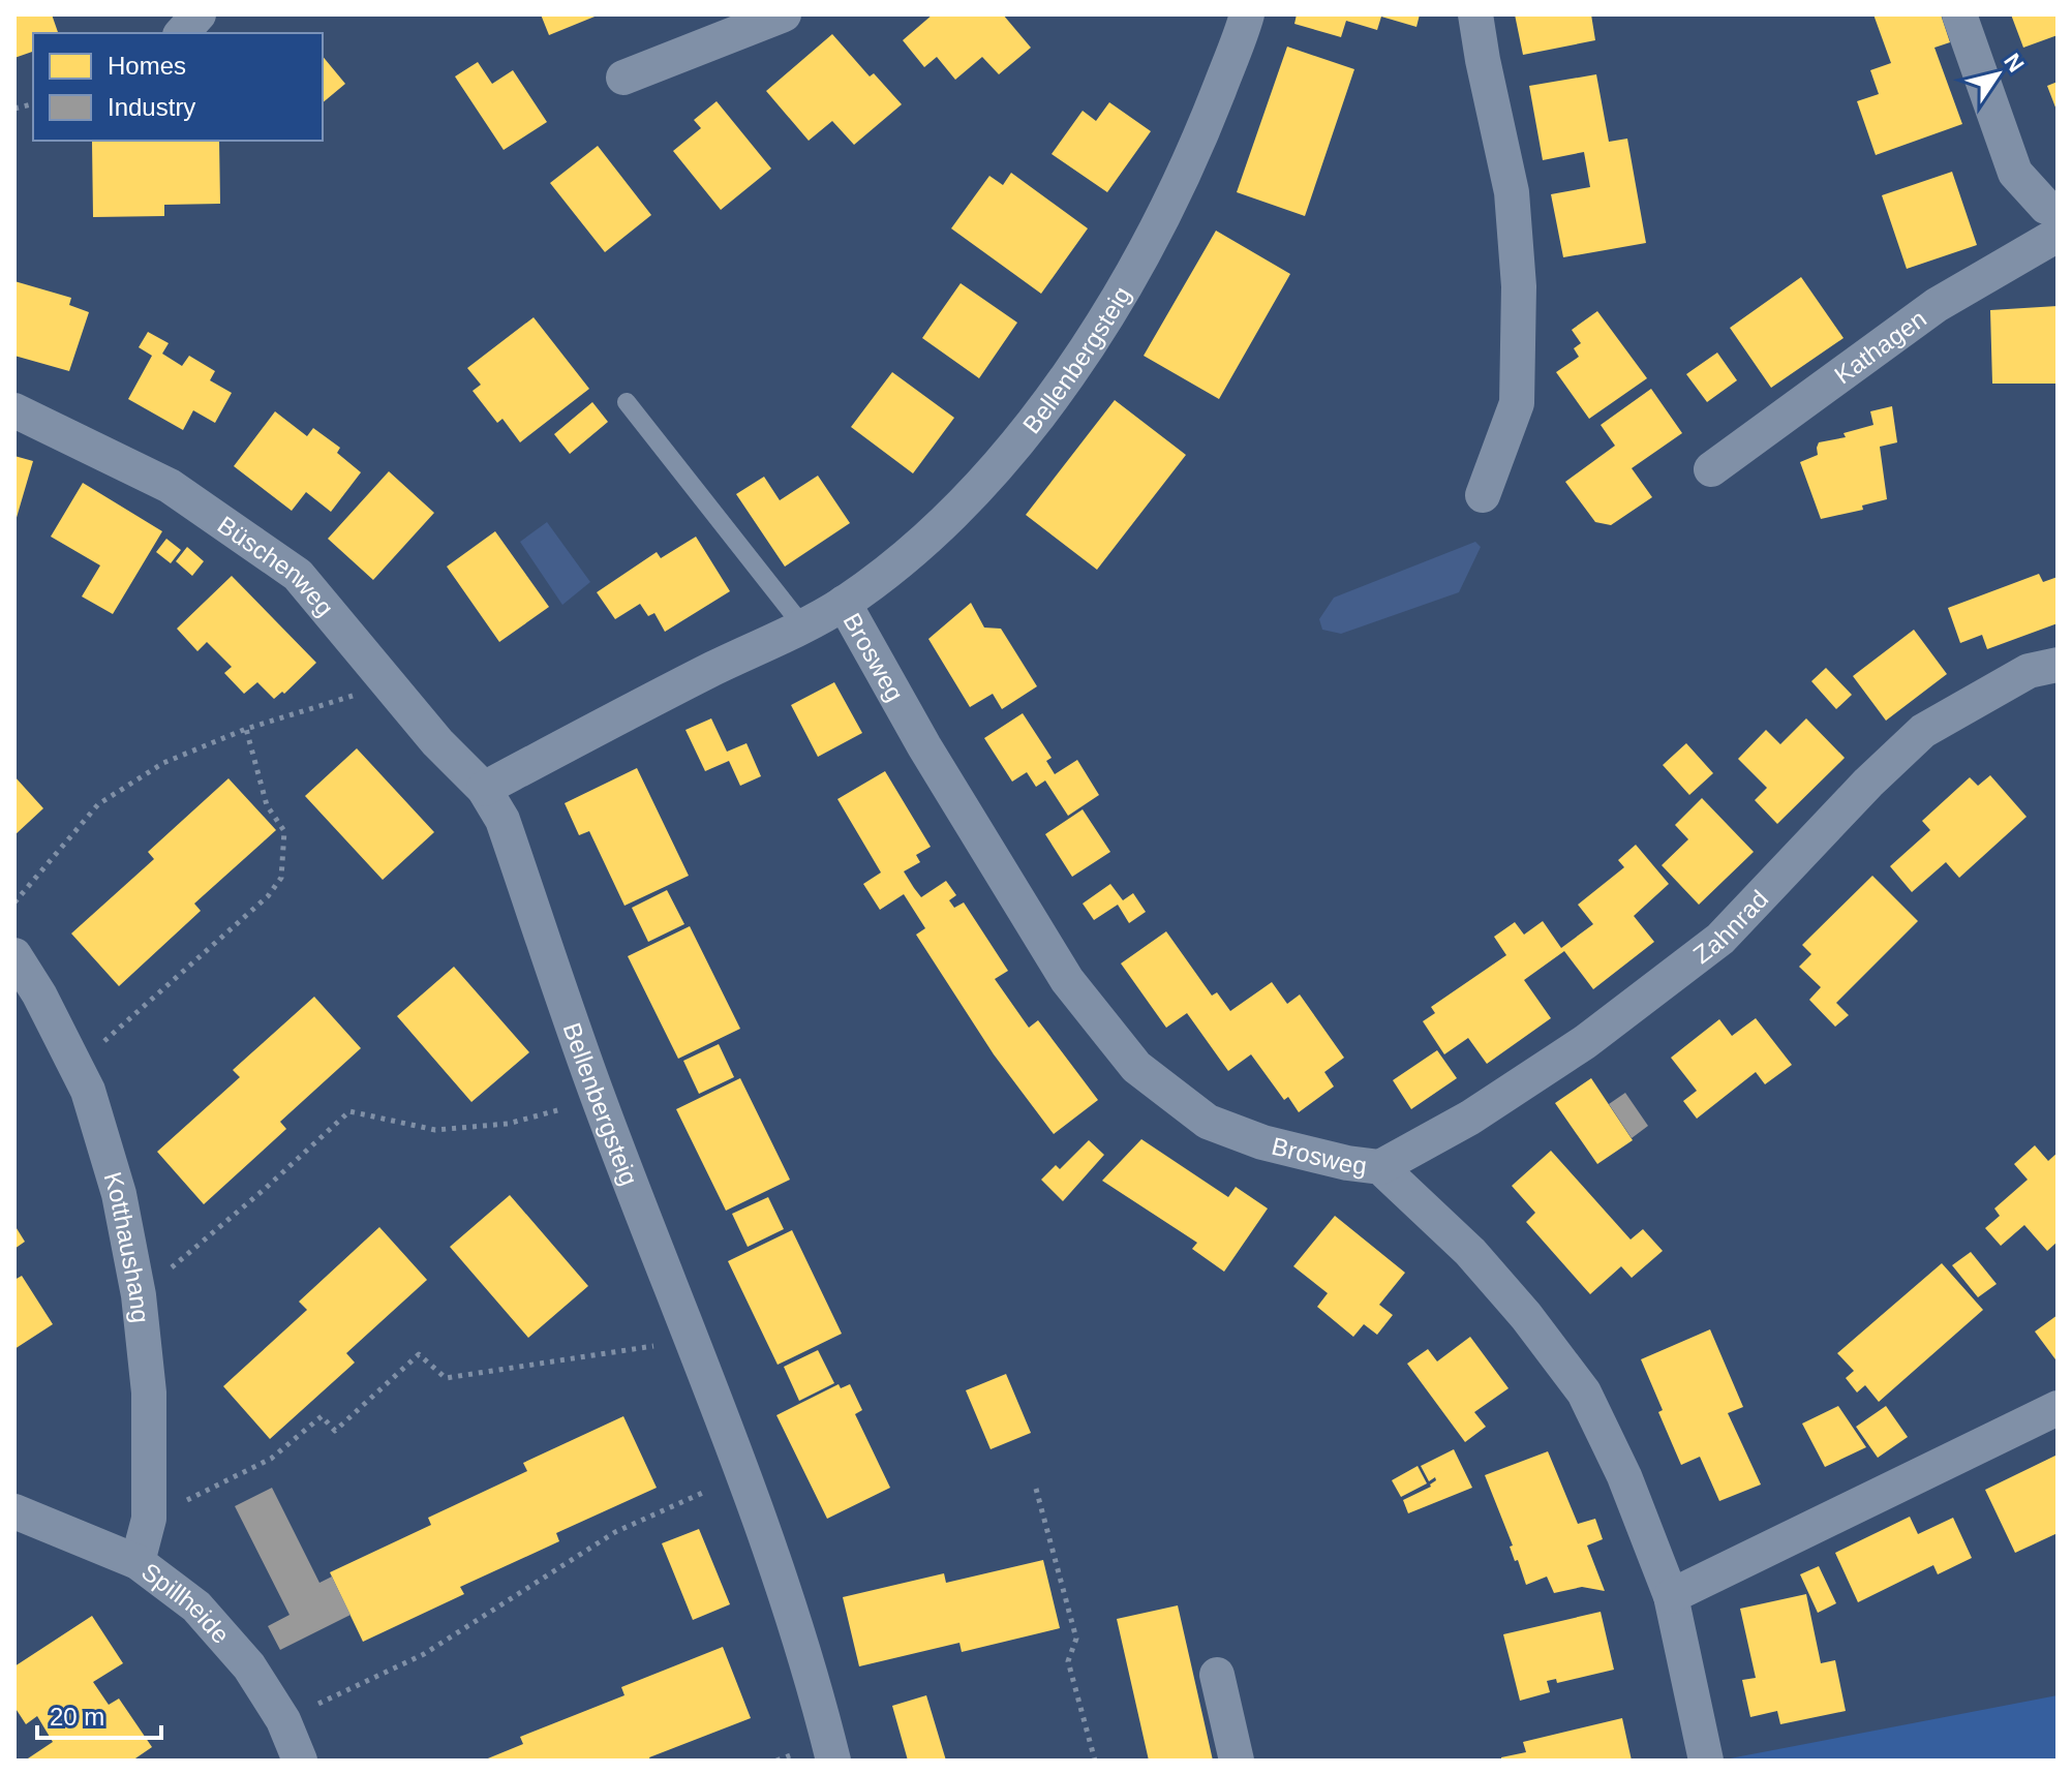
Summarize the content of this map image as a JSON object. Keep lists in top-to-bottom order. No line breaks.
{"streets":{"street":["Kathagen","Bellenbergsteig","Büschenweg","Brosweg","Zahnrad","Kotthaushang","Spillheide"]},"crossings":[["Bellenbergsteig","Büschenweg"],["Bellenbergsteig","Brosweg"],["Brosweg","Zahnrad"],["Kotthaushang","Spillheide"]],"legend":["Homes","Industry"],"scale_bar":"20 m","north":"top right"}
